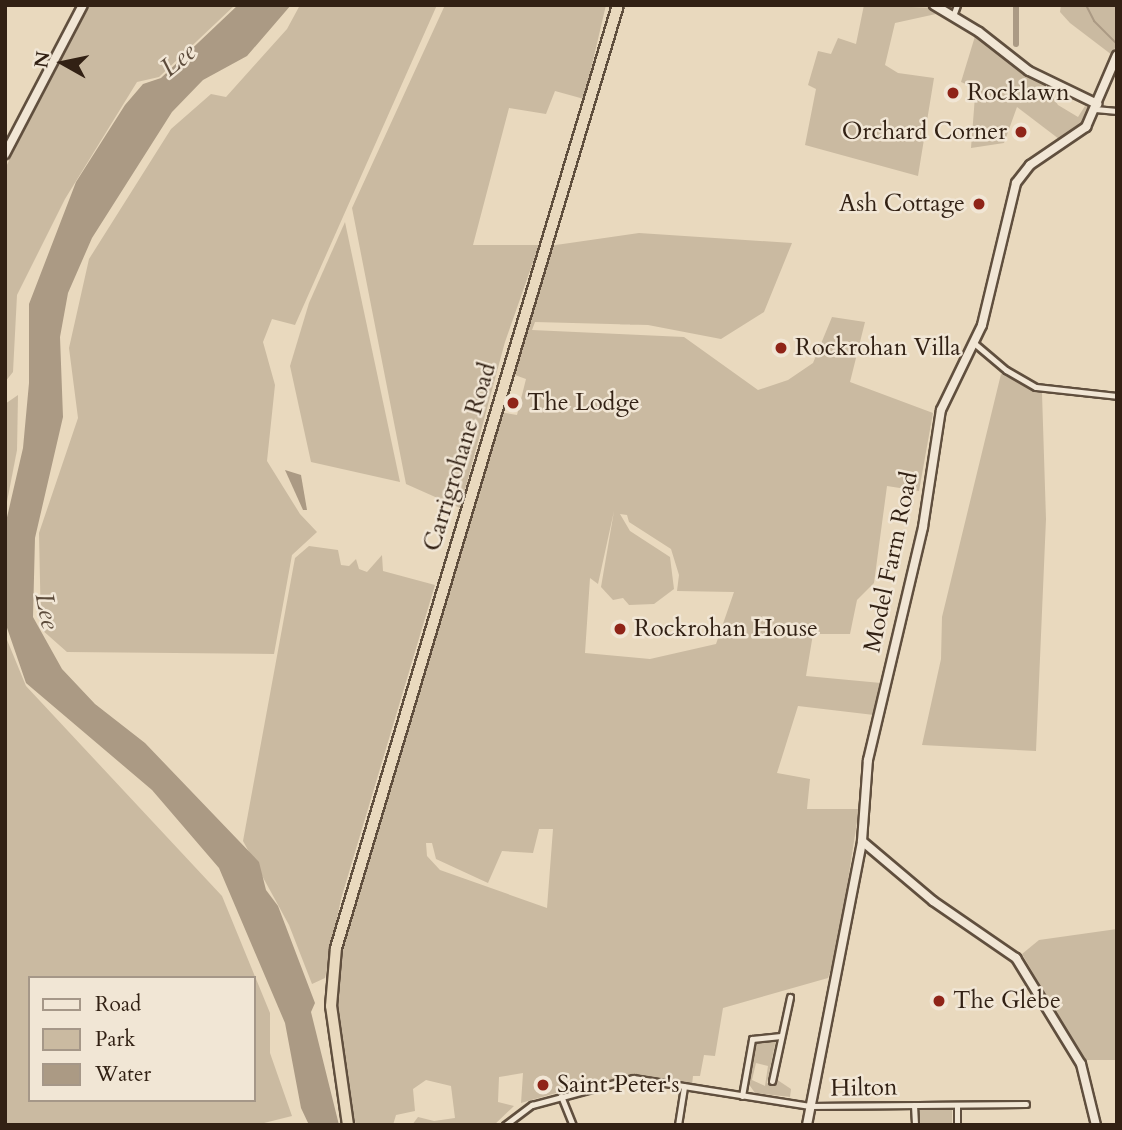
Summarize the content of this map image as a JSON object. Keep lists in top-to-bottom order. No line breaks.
{"streets":{"highway":["Carrigrohane Road"],"main road":["Model Farm Road"],"street":["Hilton"]},"crossings":[["Model Farm Road","Hilton"]],"water":["Lee"],"places":["Rocklawn","Orchard Corner","Ash Cottage","Rockrohan Villa","The Lodge","Rockrohan House","The Glebe","Saint Peter's"],"legend":["Road","Park","Water"],"north":"left"}
